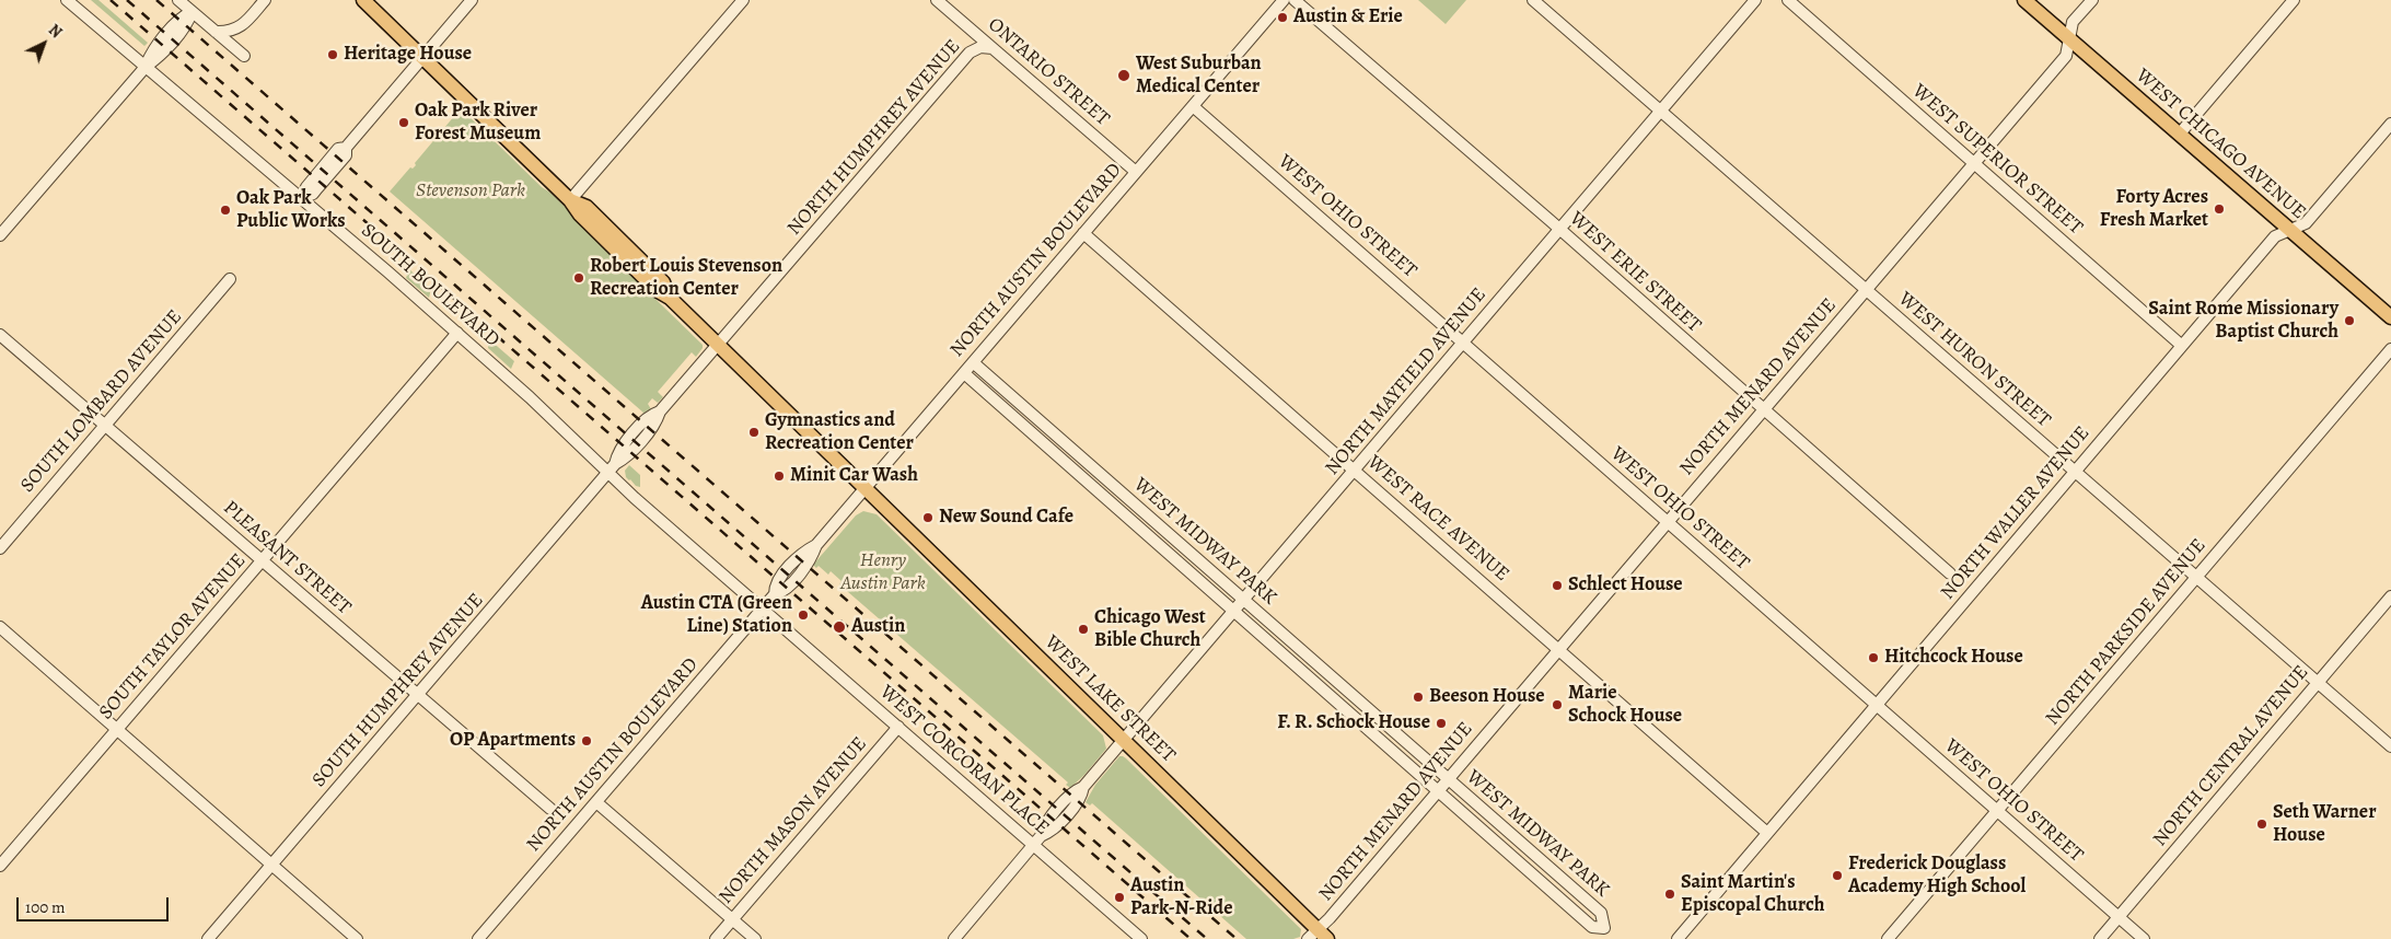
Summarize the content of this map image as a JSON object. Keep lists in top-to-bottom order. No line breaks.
{"streets":{"main road":["WEST CHICAGO AVENUE","WEST LAKE STREET"],"street":["ONTARIO STREET","NORTH HUMPHREY AVENUE","WEST SUPERIOR STREET","WEST OHIO STREET","NORTH AUSTIN BOULEVARD","WEST ERIE STREET","SOUTH BOULEVARD","WEST HURON STREET","NORTH MAYFIELD AVENUE","NORTH MENARD AVENUE","SOUTH LOMBARD AVENUE","NORTH WALLER AVENUE","WEST RACE AVENUE","WEST MIDWAY PARK","PLEASANT STREET","NORTH PARKSIDE AVENUE","SOUTH TAYLOR AVENUE","SOUTH HUMPHREY AVENUE","NORTH CENTRAL AVENUE","WEST CORCORAN PLACE","NORTH MASON AVENUE"]},"crossings":[["ONTARIO STREET","NORTH HUMPHREY AVENUE"],["ONTARIO STREET","NORTH AUSTIN BOULEVARD"],["NORTH HUMPHREY AVENUE","SOUTH BOULEVARD"],["NORTH HUMPHREY AVENUE","SOUTH HUMPHREY AVENUE"],["NORTH HUMPHREY AVENUE","WEST LAKE STREET"],["WEST CHICAGO AVENUE","NORTH MENARD AVENUE"],["WEST CHICAGO AVENUE","NORTH WALLER AVENUE"],["WEST SUPERIOR STREET","NORTH MENARD AVENUE"],["WEST SUPERIOR STREET","NORTH WALLER AVENUE"],["WEST OHIO STREET","NORTH AUSTIN BOULEVARD"],["WEST OHIO STREET","NORTH MAYFIELD AVENUE"],["WEST OHIO STREET","NORTH MENARD AVENUE"],["WEST OHIO STREET","NORTH WALLER AVENUE"],["WEST OHIO STREET","NORTH PARKSIDE AVENUE"],["WEST OHIO STREET","NORTH CENTRAL AVENUE"],["NORTH AUSTIN BOULEVARD","SOUTH BOULEVARD"],["NORTH AUSTIN BOULEVARD","WEST RACE AVENUE"],["NORTH AUSTIN BOULEVARD","WEST MIDWAY PARK"],["NORTH AUSTIN BOULEVARD","WEST LAKE STREET"],["NORTH AUSTIN BOULEVARD","WEST CORCORAN PLACE"],["WEST ERIE STREET","NORTH MAYFIELD AVENUE"],["WEST ERIE STREET","NORTH MENARD AVENUE"],["SOUTH BOULEVARD","SOUTH TAYLOR AVENUE"],["SOUTH BOULEVARD","SOUTH HUMPHREY AVENUE"],["SOUTH BOULEVARD","WEST CORCORAN PLACE"],["WEST HURON STREET","NORTH MAYFIELD AVENUE"],["WEST HURON STREET","NORTH MENARD AVENUE"],["WEST HURON STREET","NORTH WALLER AVENUE"],["WEST HURON STREET","NORTH PARKSIDE AVENUE"],["WEST HURON STREET","NORTH CENTRAL AVENUE"],["NORTH MAYFIELD AVENUE","WEST RACE AVENUE"],["NORTH MAYFIELD AVENUE","WEST MIDWAY PARK"],["NORTH MAYFIELD AVENUE","WEST LAKE STREET"],["NORTH MAYFIELD AVENUE","WEST CORCORAN PLACE"],["NORTH MENARD AVENUE","WEST RACE AVENUE"],["NORTH MENARD AVENUE","WEST MIDWAY PARK"],["NORTH MENARD AVENUE","WEST LAKE STREET"],["SOUTH LOMBARD AVENUE","PLEASANT STREET"],["NORTH WALLER AVENUE","WEST RACE AVENUE"],["PLEASANT STREET","SOUTH TAYLOR AVENUE"],["PLEASANT STREET","SOUTH HUMPHREY AVENUE"],["WEST CORCORAN PLACE","NORTH MASON AVENUE"]],"parks":["Stevenson Park","Henry Austin Park"],"places":["Austin & Erie","Heritage House","West Suburban Medical Center","Oak Park River Forest Museum","Forty Acres Fresh Market","Oak Park Public Works","Robert Louis Stevenson Recreation Center","Saint Rome Missionary Baptist Church","Gymnastics and Recreation Center","Minit Car Wash","New Sound Cafe","Schlect House","Austin CTA (Green Line) Station","Austin","Chicago West Bible Church","Hitchcock House","Beeson House","Marie Schock House","F. R. Schock House","OP Apartments","Seth Warner House","Frederick Douglass Academy High School","Saint Martin's Episcopal Church","Austin Park-N-Ride"],"scale_bar":"100 m","north":"top right"}
